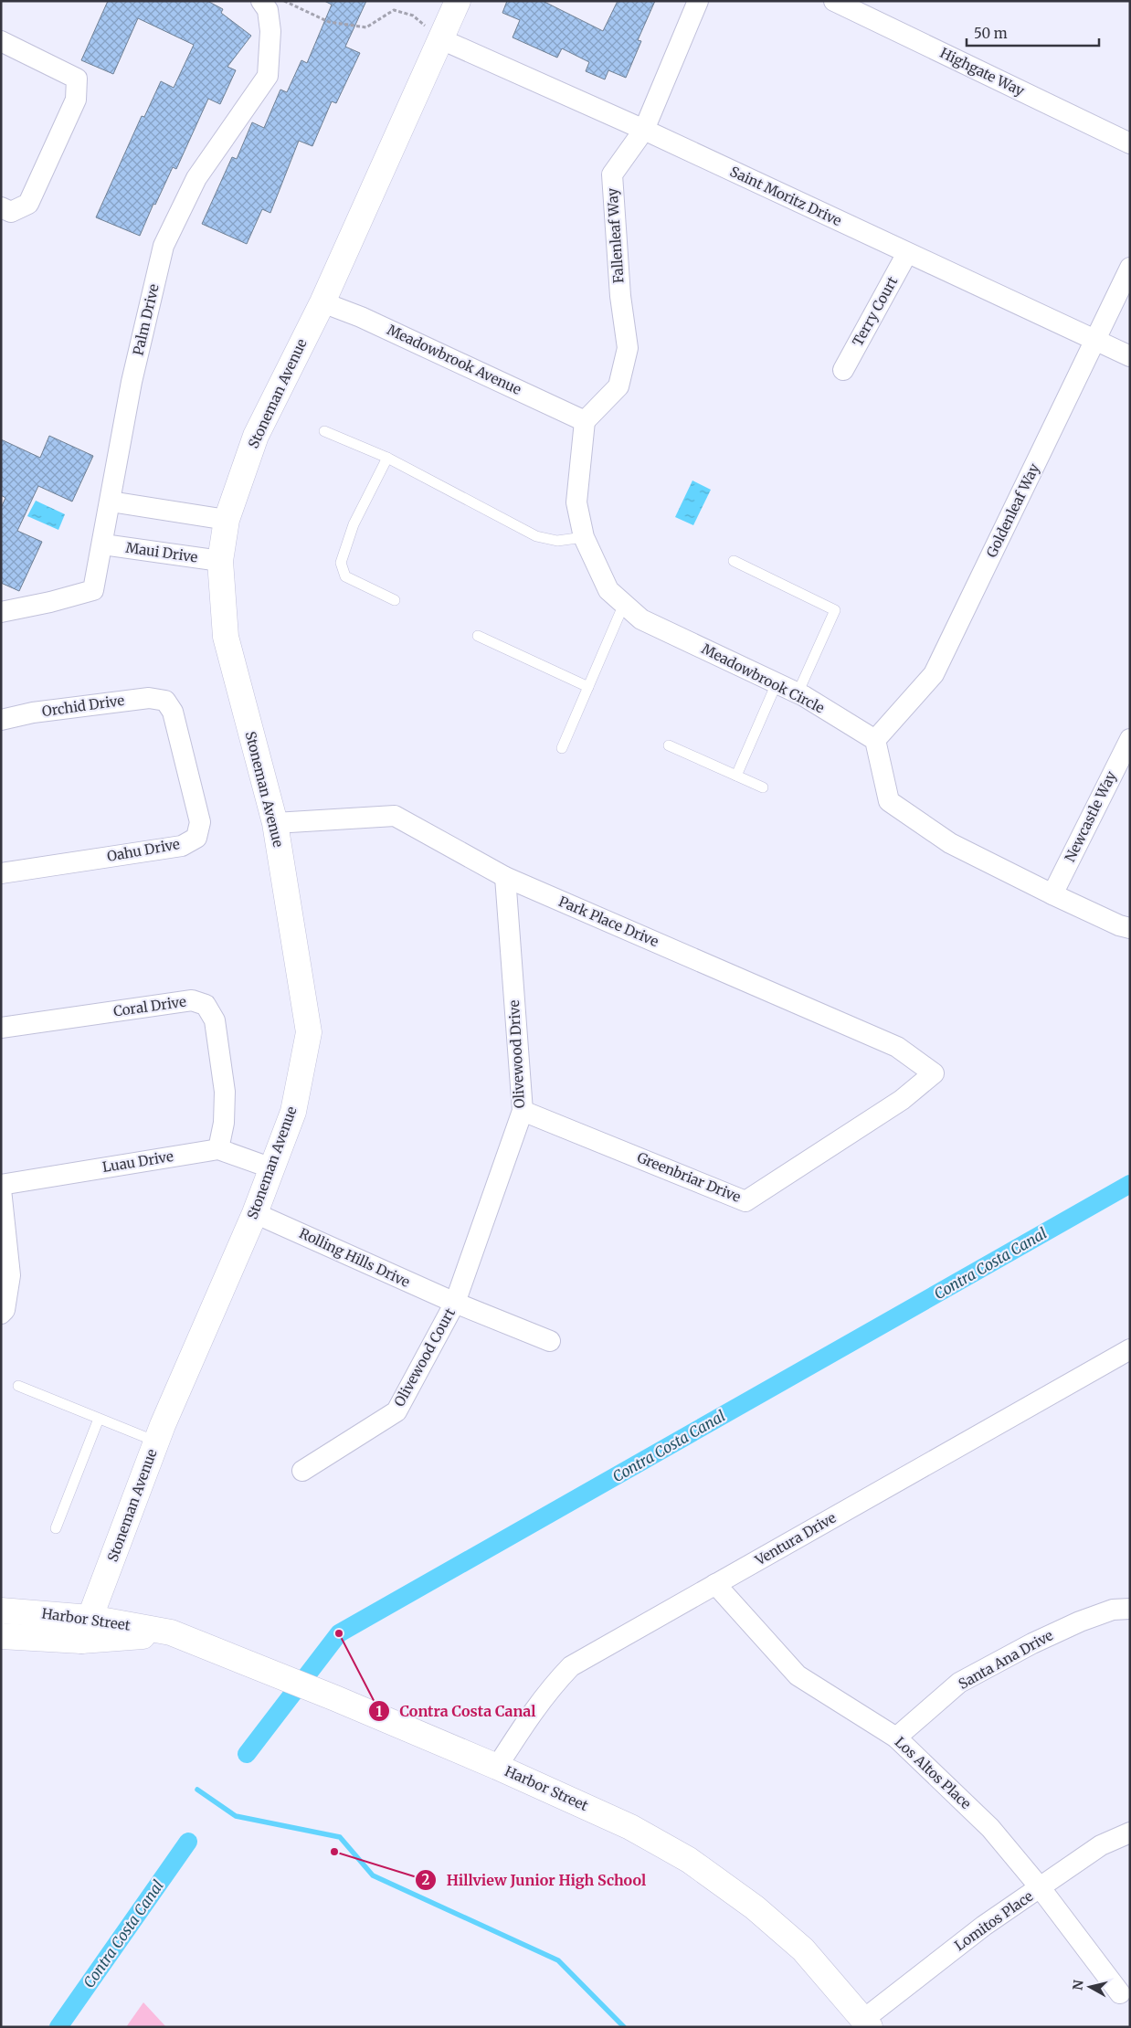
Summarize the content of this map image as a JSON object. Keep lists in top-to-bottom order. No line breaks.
{"streets":{"street":["Highgate Way","Saint Moritz Drive","Fallenleaf Way","Terry Court","Palm Drive","Meadowbrook Avenue","Stoneman Avenue","Goldenleaf Way","Maui Drive","Meadowbrook Circle","Orchid Drive","Newcastle Way","Oahu Drive","Park Place Drive","Coral Drive","Olivewood Drive","Luau Drive","Greenbriar Drive","Rolling Hills Drive","Olivewood Court","Ventura Drive","Harbor Street","Santa Ana Drive","Los Altos Place","Lomitos Place"]},"crossings":[["Saint Moritz Drive","Fallenleaf Way"],["Saint Moritz Drive","Terry Court"],["Saint Moritz Drive","Stoneman Avenue"],["Saint Moritz Drive","Goldenleaf Way"],["Fallenleaf Way","Meadowbrook Avenue"],["Fallenleaf Way","Meadowbrook Circle"],["Palm Drive","Maui Drive"],["Meadowbrook Avenue","Stoneman Avenue"],["Meadowbrook Avenue","Meadowbrook Circle"],["Stoneman Avenue","Maui Drive"],["Stoneman Avenue","Park Place Drive"],["Stoneman Avenue","Luau Drive"],["Stoneman Avenue","Rolling Hills Drive"],["Stoneman Avenue","Harbor Street"],["Goldenleaf Way","Meadowbrook Circle"],["Orchid Drive","Oahu Drive"],["Park Place Drive","Olivewood Drive"],["Park Place Drive","Greenbriar Drive"],["Coral Drive","Luau Drive"],["Olivewood Drive","Greenbriar Drive"],["Olivewood Drive","Rolling Hills Drive"],["Olivewood Drive","Olivewood Court"],["Rolling Hills Drive","Olivewood Court"],["Ventura Drive","Harbor Street"],["Ventura Drive","Los Altos Place"],["Harbor Street","Lomitos Place"],["Santa Ana Drive","Los Altos Place"],["Los Altos Place","Lomitos Place"]],"water":["Contra Costa Canal"],"places":["Contra Costa Canal","Hillview Junior High School"],"scale_bar":"50 m","north":"left"}
